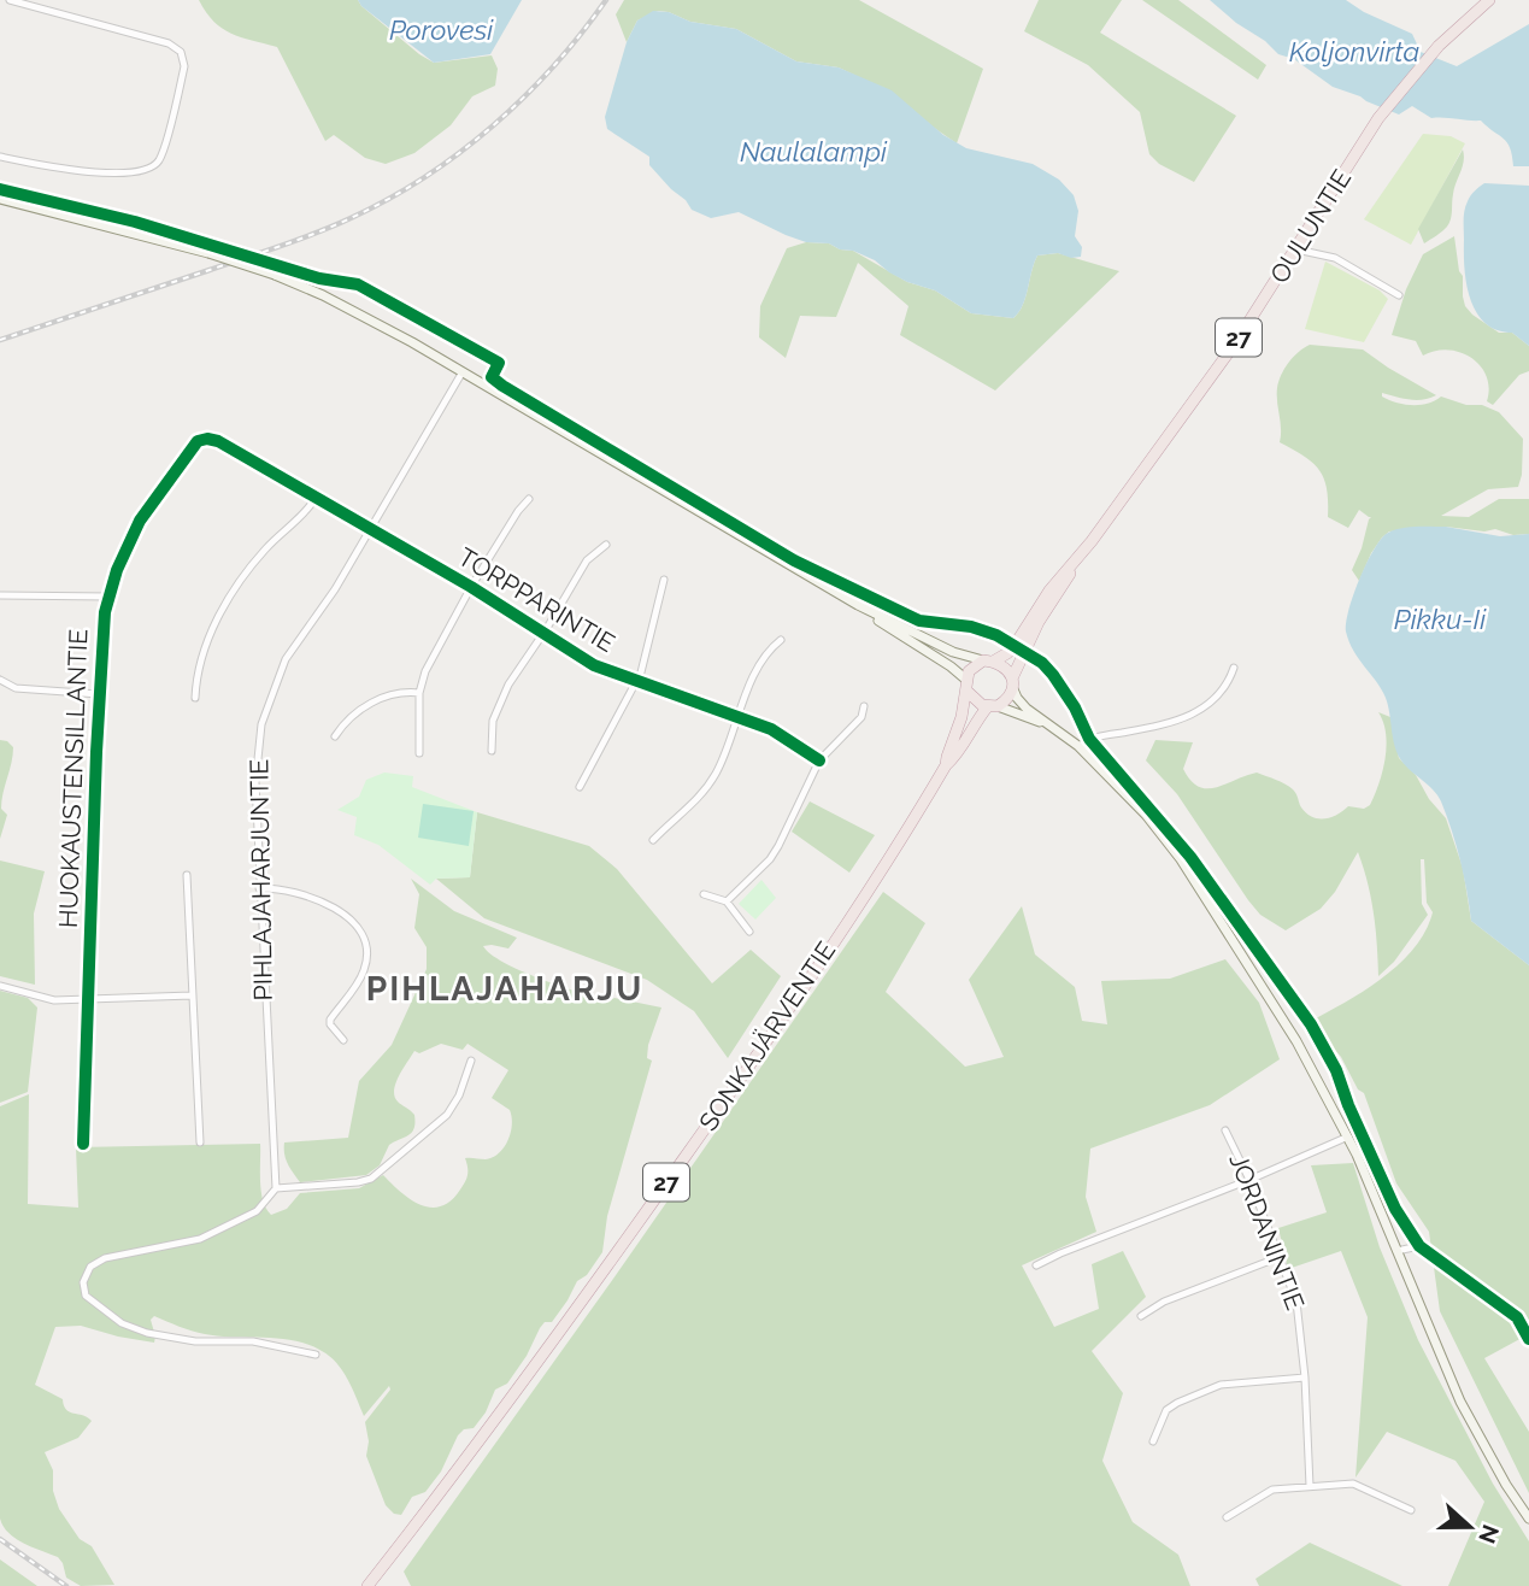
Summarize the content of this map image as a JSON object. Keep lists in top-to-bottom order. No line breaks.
{"streets":{"highway":["OULUNTIE","27","SONKAJÄRVENTIE"],"street":["TORPPARINTIE","HUOKAUSTENSILLANTIE","PIHLAJAHARJUNTIE","JORDANINTIE"]},"crossings":[["OULUNTIE","SONKAJÄRVENTIE"],["TORPPARINTIE","HUOKAUSTENSILLANTIE"],["TORPPARINTIE","PIHLAJAHARJUNTIE"]],"districts":["PIHLAJAHARJU"],"water":["Porovesi","Koljonvirta","Naulalampi","Pikku-Ii"],"north":"right"}
